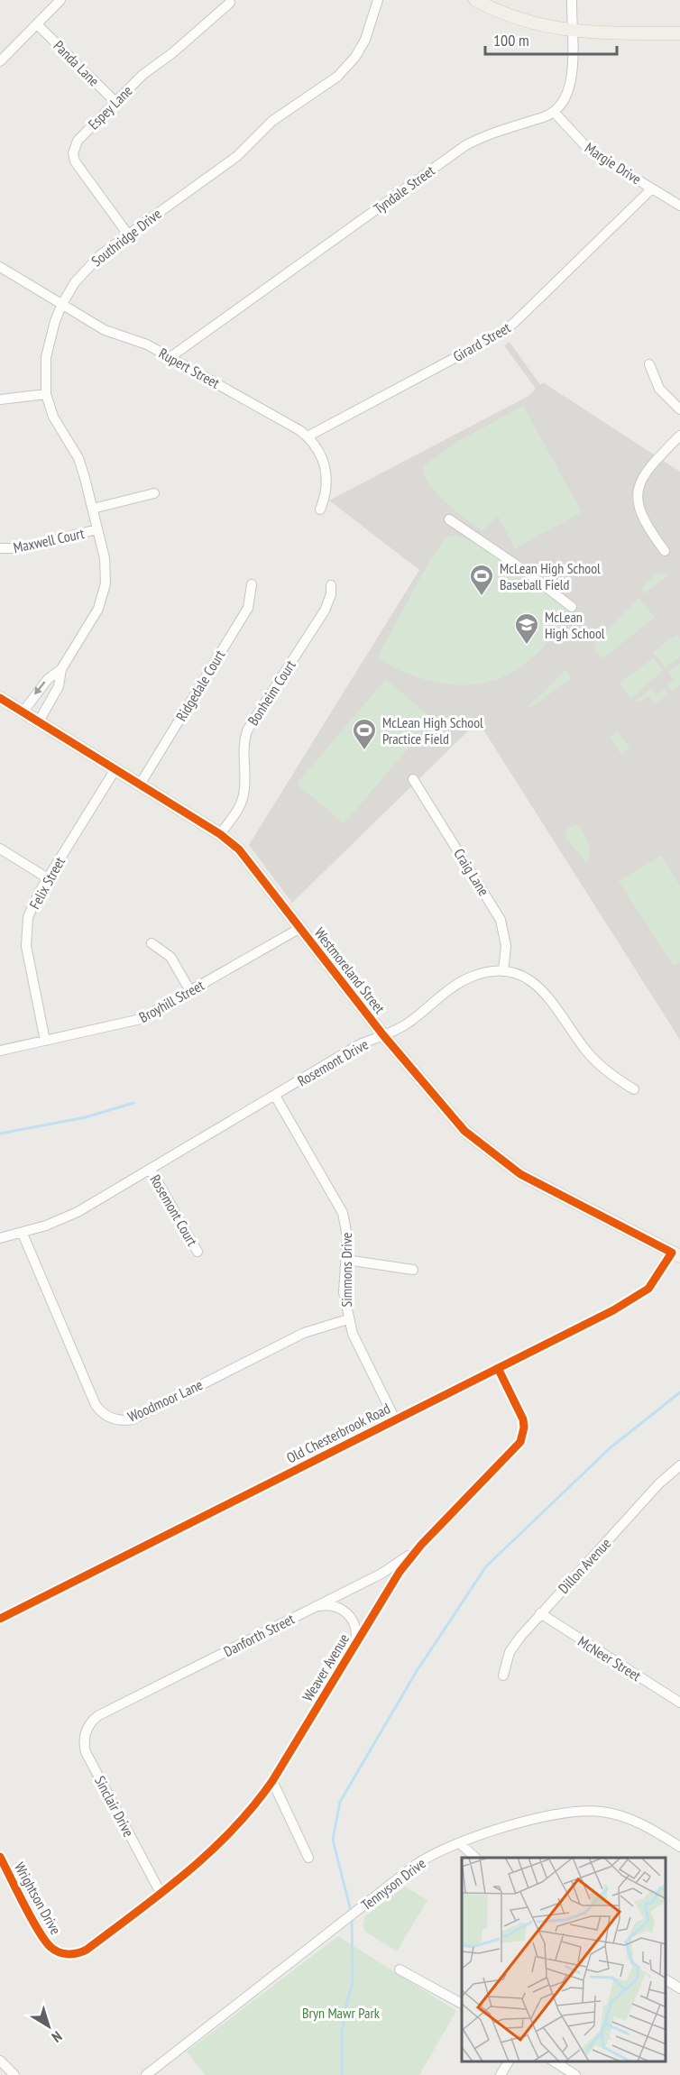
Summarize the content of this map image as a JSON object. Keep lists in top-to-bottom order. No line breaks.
{"streets":{"main road":["Westmoreland Street"],"street":["Panda Lane","Espey Lane","Margie Drive","Tyndale Street","Southridge Drive","Girard Street","Rupert Street","Maxwell Court","Ridgedale Court","Bonheim Court","Craig Lane","Felix Street","Broyhill Street","Rosemont Drive","Rosemont Court","Simmons Drive","Woodmoor Lane","Old Chesterbrook Road","Dillon Avenue","Danforth Street","McNeer Street","Weaver Avenue","Sinclair Drive","Tennyson Drive","Wrightson Drive"]},"crossings":[["Panda Lane","Espey Lane"],["Margie Drive","Tyndale Street"],["Margie Drive","Girard Street"],["Tyndale Street","Rupert Street"],["Southridge Drive","Rupert Street"],["Southridge Drive","Maxwell Court"],["Southridge Drive","Westmoreland Street"],["Girard Street","Rupert Street"],["Ridgedale Court","Westmoreland Street"],["Bonheim Court","Westmoreland Street"],["Craig Lane","Rosemont Drive"],["Felix Street","Westmoreland Street"],["Felix Street","Broyhill Street"],["Westmoreland Street","Broyhill Street"],["Westmoreland Street","Rosemont Drive"],["Westmoreland Street","Old Chesterbrook Road"],["Rosemont Drive","Rosemont Court"],["Rosemont Drive","Simmons Drive"],["Rosemont Drive","Woodmoor Lane"],["Simmons Drive","Woodmoor Lane"],["Simmons Drive","Old Chesterbrook Road"],["Old Chesterbrook Road","Weaver Avenue"],["Dillon Avenue","McNeer Street"],["Danforth Street","Weaver Avenue"],["Danforth Street","Sinclair Drive"],["Weaver Avenue","Sinclair Drive"],["Weaver Avenue","Wrightson Drive"]],"parks":["Bryn Mawr Park"],"places":{"sports":["McLean High School Baseball Field","McLean High School Practice Field"],"school or university":["McLean High School"]},"scale_bar":"100 m","north":"bottom right"}
